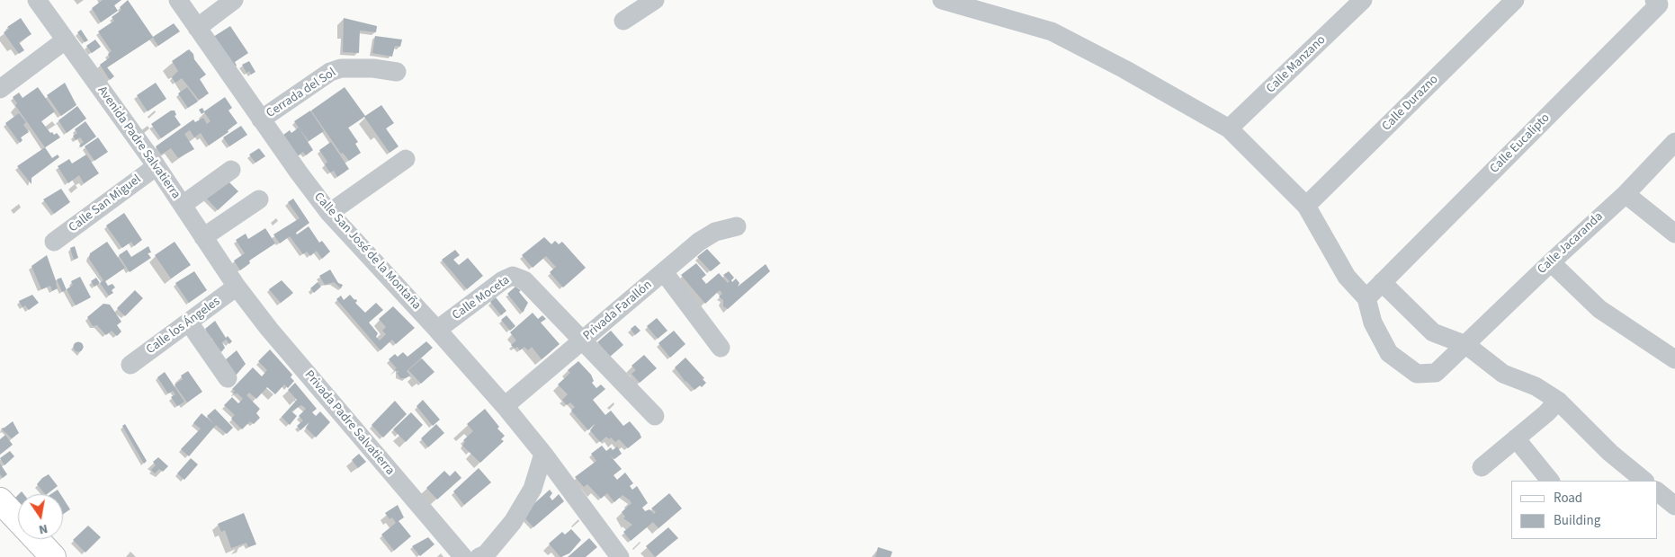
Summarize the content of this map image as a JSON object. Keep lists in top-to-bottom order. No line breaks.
{"streets":{"street":["Calle Manzano","Cerrada del Sol","Calle Durazno","Avenida Padre Salvatierra","Calle Eucalipto","Calle San Miguel","Calle Jacaranda","Calle San José de la Montaña","Calle Moceta","Privada Farallón","Calle los Ángeles","Privada Padre Salvatierra"]},"crossings":[["Cerrada del Sol","Calle San José de la Montaña"],["Avenida Padre Salvatierra","Calle San Miguel"],["Avenida Padre Salvatierra","Calle los Ángeles"],["Avenida Padre Salvatierra","Privada Padre Salvatierra"],["Calle Eucalipto","Calle Jacaranda"],["Calle San José de la Montaña","Calle Moceta"],["Calle San José de la Montaña","Privada Farallón"],["Calle Moceta","Privada Farallón"],["Calle los Ángeles","Privada Padre Salvatierra"]],"legend":["Road","Building"],"north":"bottom"}
